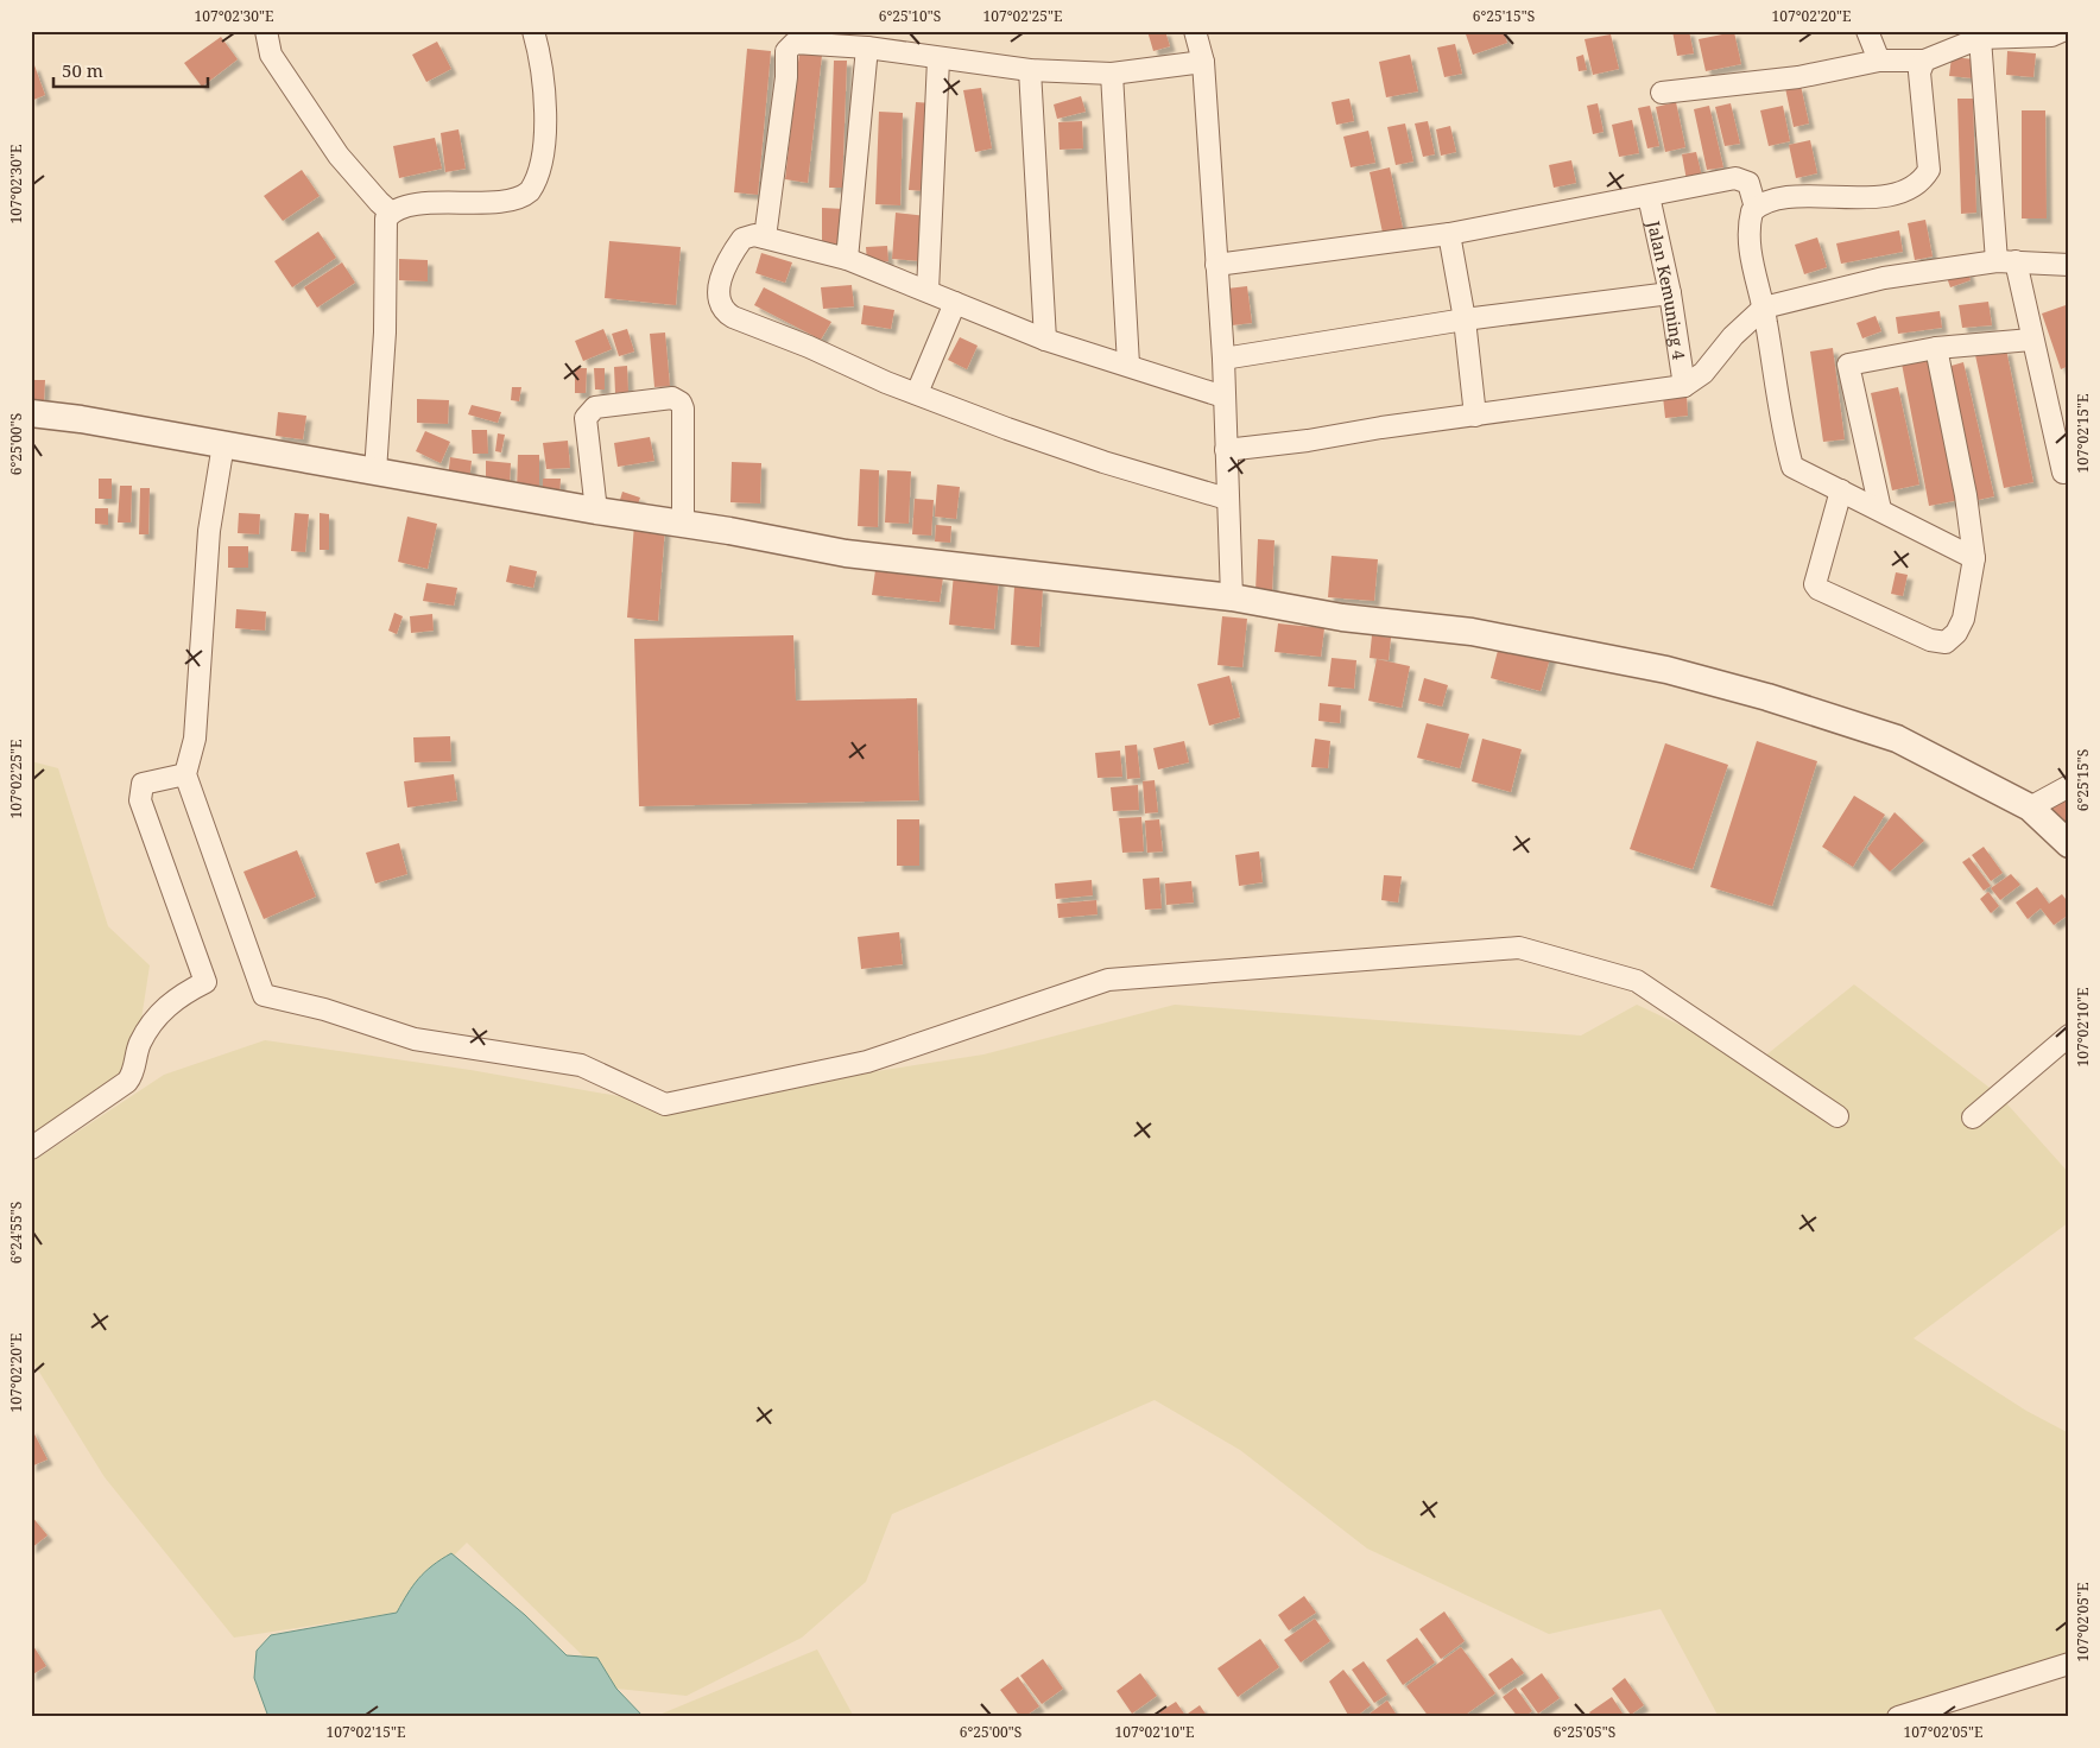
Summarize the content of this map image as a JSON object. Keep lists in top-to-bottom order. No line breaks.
{"streets":{"street":["Jalan Kemuning 4"]},"scale_bar":"50 m","coordinates":["107°02'30\"E","6°25'10\"S","107°02'25\"E","6°25'15\"S","107°02'20\"E","107°02'15\"E","6°25'00\"S","107°02'10\"E","6°24'55\"S","107°02'05\"E","6°25'05\"S"]}
